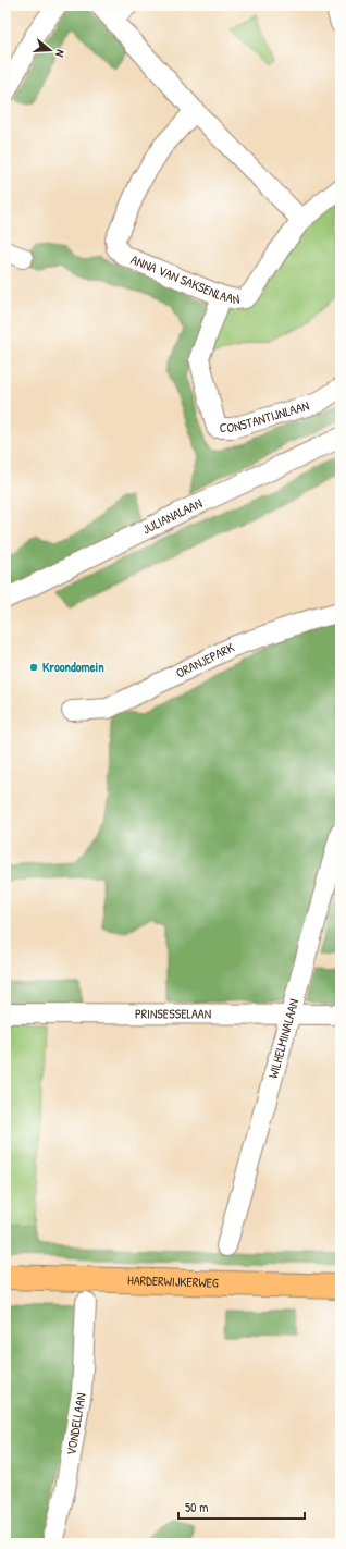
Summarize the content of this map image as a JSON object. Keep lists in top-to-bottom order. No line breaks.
{"streets":{"main road":["HARDERWIJKERWEG"],"street":["ANNA VAN SAKSENLAAN","CONSTANTIJNLAAN","JULIANALAAN","ORANJEPARK","PRINSESSELAAN","WILHELMINALAAN","VONDELLAAN"]},"crossings":[["ANNA VAN SAKSENLAAN","CONSTANTIJNLAAN"],["PRINSESSELAAN","WILHELMINALAAN"]],"places":["Kroondomein"],"scale_bar":"50 m","north":"right"}
